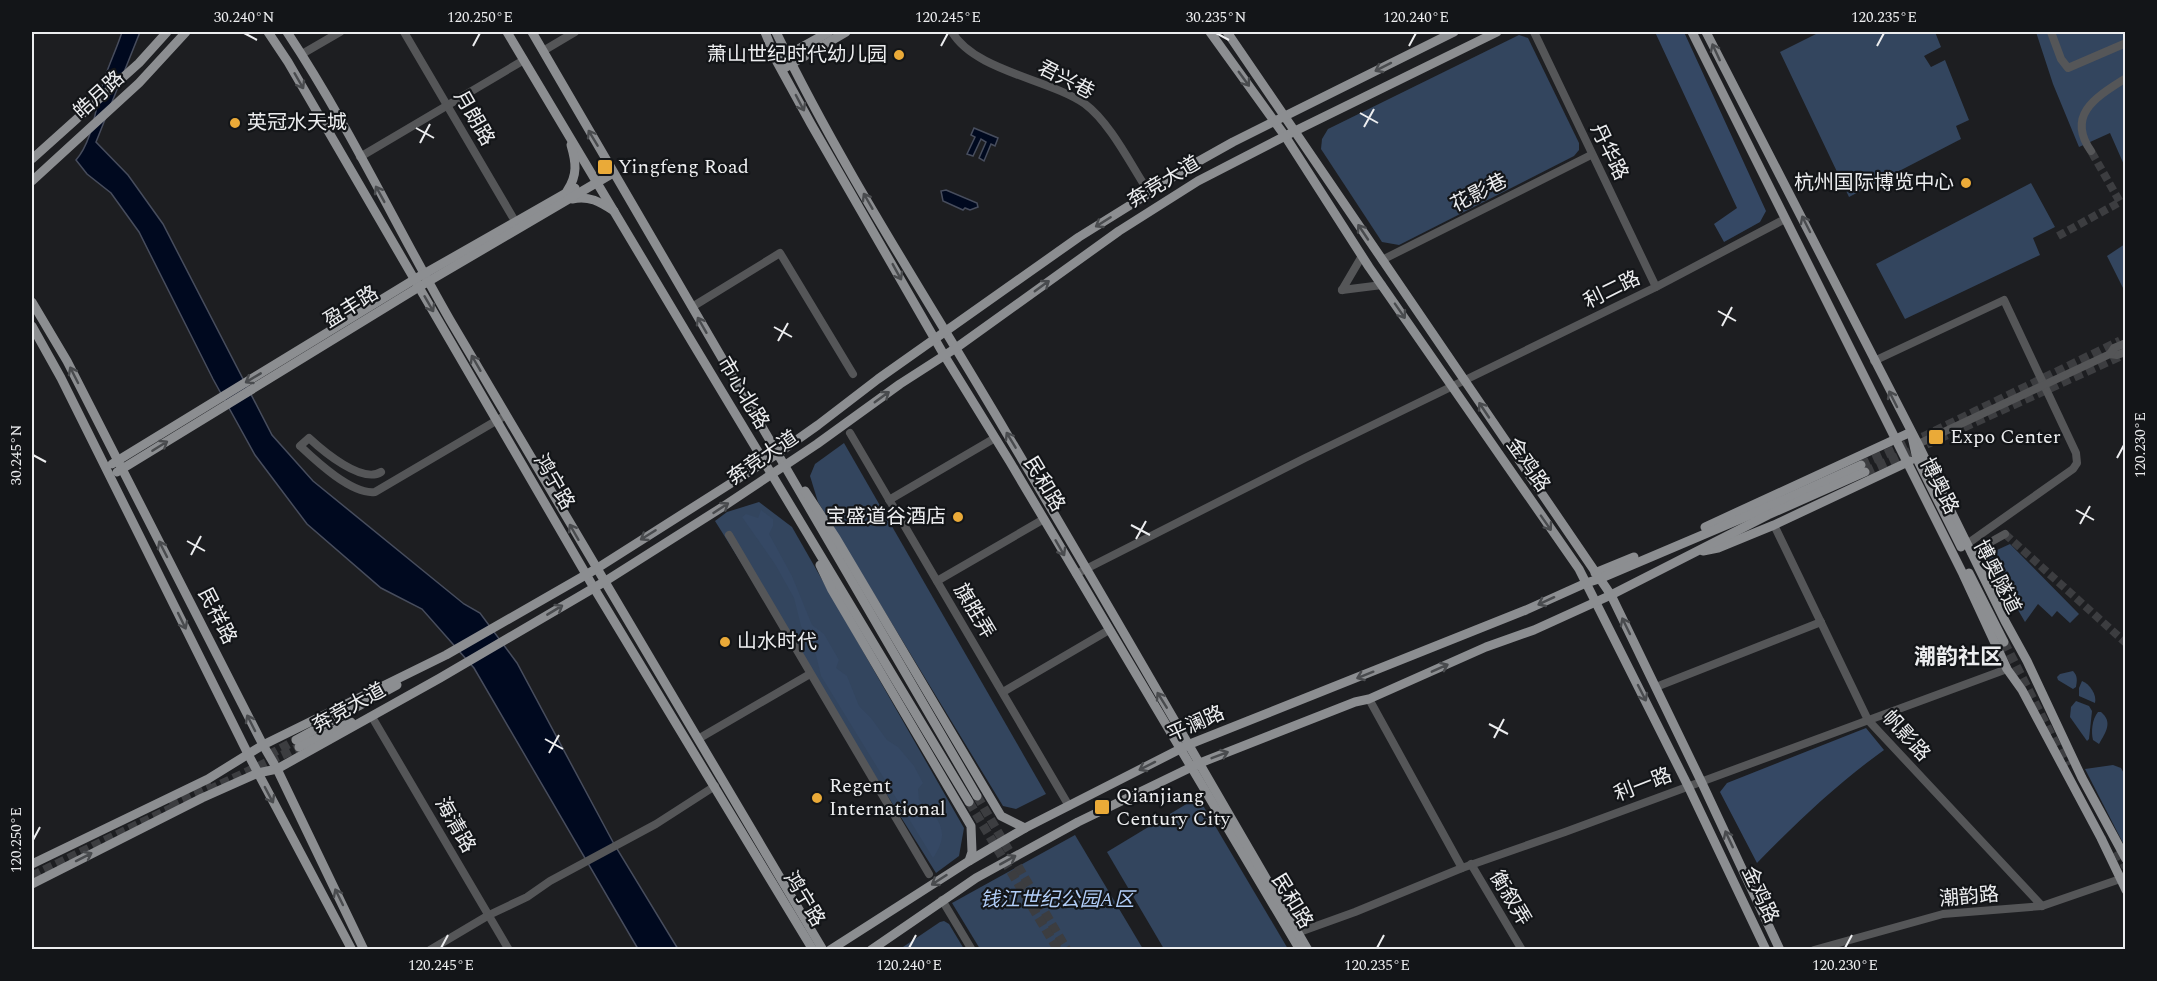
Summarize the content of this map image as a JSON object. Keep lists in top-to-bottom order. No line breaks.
{"streets":{"main road":["皓月路","奔竞大道","盈丰路","市心北路","金鸡路","鸿宁路","民和路","博奥路","博奥隧道","民祥路","平澜路"],"street":["君兴巷","月朗路","丹华路","花影巷","利二路","旗胜弄","帆影路","利一路","海清路","潮韵路","衡叙弄"]},"crossings":[["月朗路","盈丰路"],["丹华路","花影巷"],["丹华路","利二路"],["奔竞大道","市心北路"],["奔竞大道","金鸡路"],["奔竞大道","鸿宁路"],["奔竞大道","民和路"],["奔竞大道","民祥路"],["奔竞大道","海清路"],["花影巷","金鸡路"],["利二路","金鸡路"],["利二路","民和路"],["利二路","博奥路"],["盈丰路","市心北路"],["盈丰路","鸿宁路"],["盈丰路","民祥路"],["金鸡路","平澜路"],["金鸡路","利一路"],["民和路","平澜路"],["民和路","利一路"],["博奥路","博奥隧道"],["博奥路","利一路"],["博奥路","潮韵路"],["旗胜弄","平澜路"],["帆影路","利一路"],["帆影路","潮韵路"],["利一路","衡叙弄"]],"districts":["潮韵社区"],"parks":["钱江世纪公园A区"],"places":{"other":["萧山世纪时代幼儿园","英冠水天城","杭州国际博览中心","宝盛道谷酒店","山水时代","Regent International"],"transit":["Yingfeng Road","Expo Center","Qianjiang Century City"]},"coordinates":["30.240°N","120.250°E","120.245°E","30.235°N","120.240°E","120.235°E","120.230°E","30.245°N"]}
